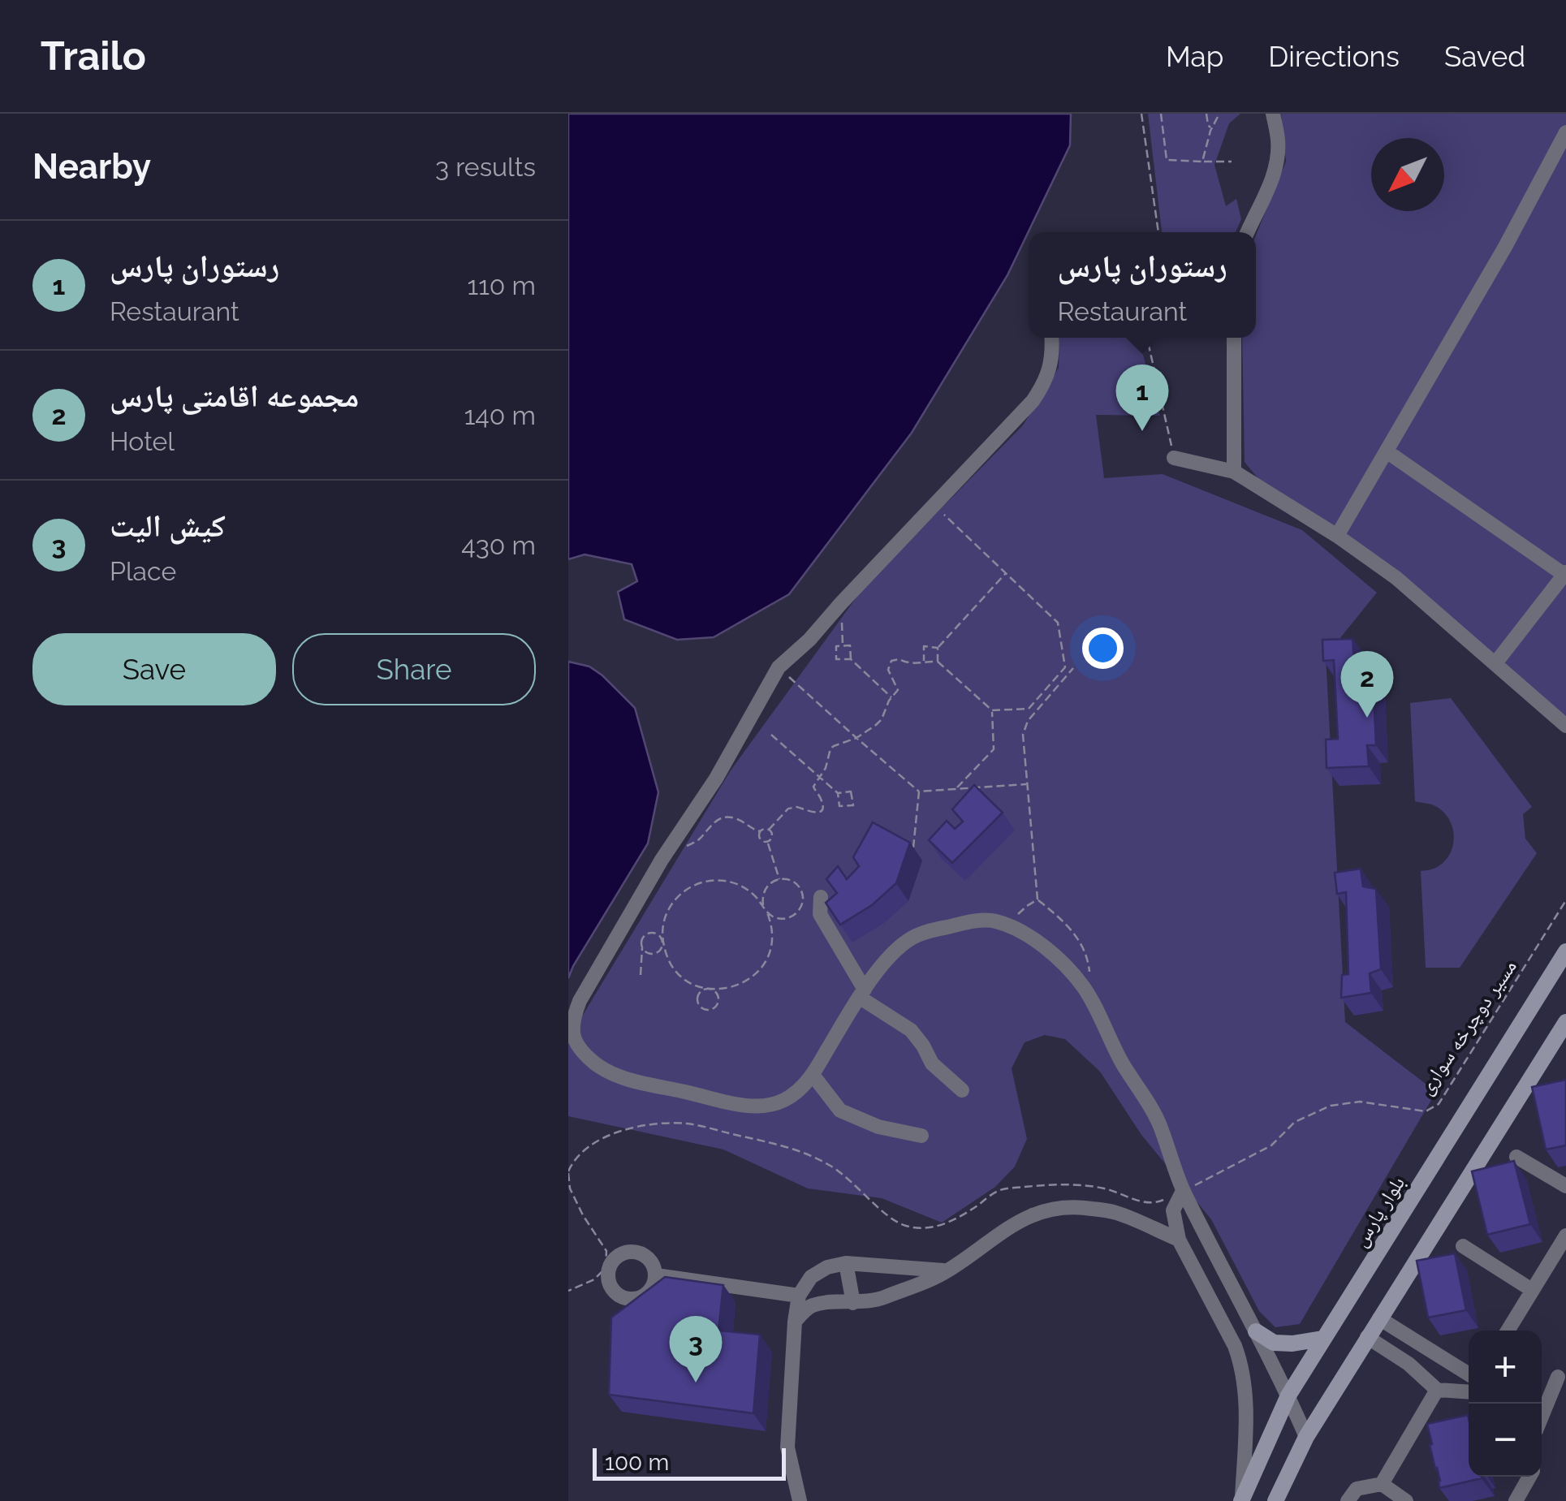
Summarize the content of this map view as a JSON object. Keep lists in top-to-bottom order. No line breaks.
{"streets":{"main road":["بلوار پارس"],"path":["مسیر دوچرخه سواری"]},"scale_bar":"100 m","north":"bottom left","page":{"header":"Trailo","nav":["Map","Directions","Saved"],"heading":["Nearby","3 results"],"list":[{"mark":"1","name":"رستوران پارس","note":"Restaurant","value":"110 m"},{"mark":"2","name":"مجموعه اقامتی پارس","note":"Hotel","value":"140 m"},{"mark":"3","name":"کیش الیت","note":"Place","value":"430 m"}],"popup":["رستوران پارس","Restaurant"],"pins":["1","2","3"],"buttons":["Save","Share"],"map_buttons":["+","−"],"scale":"100 m"}}
